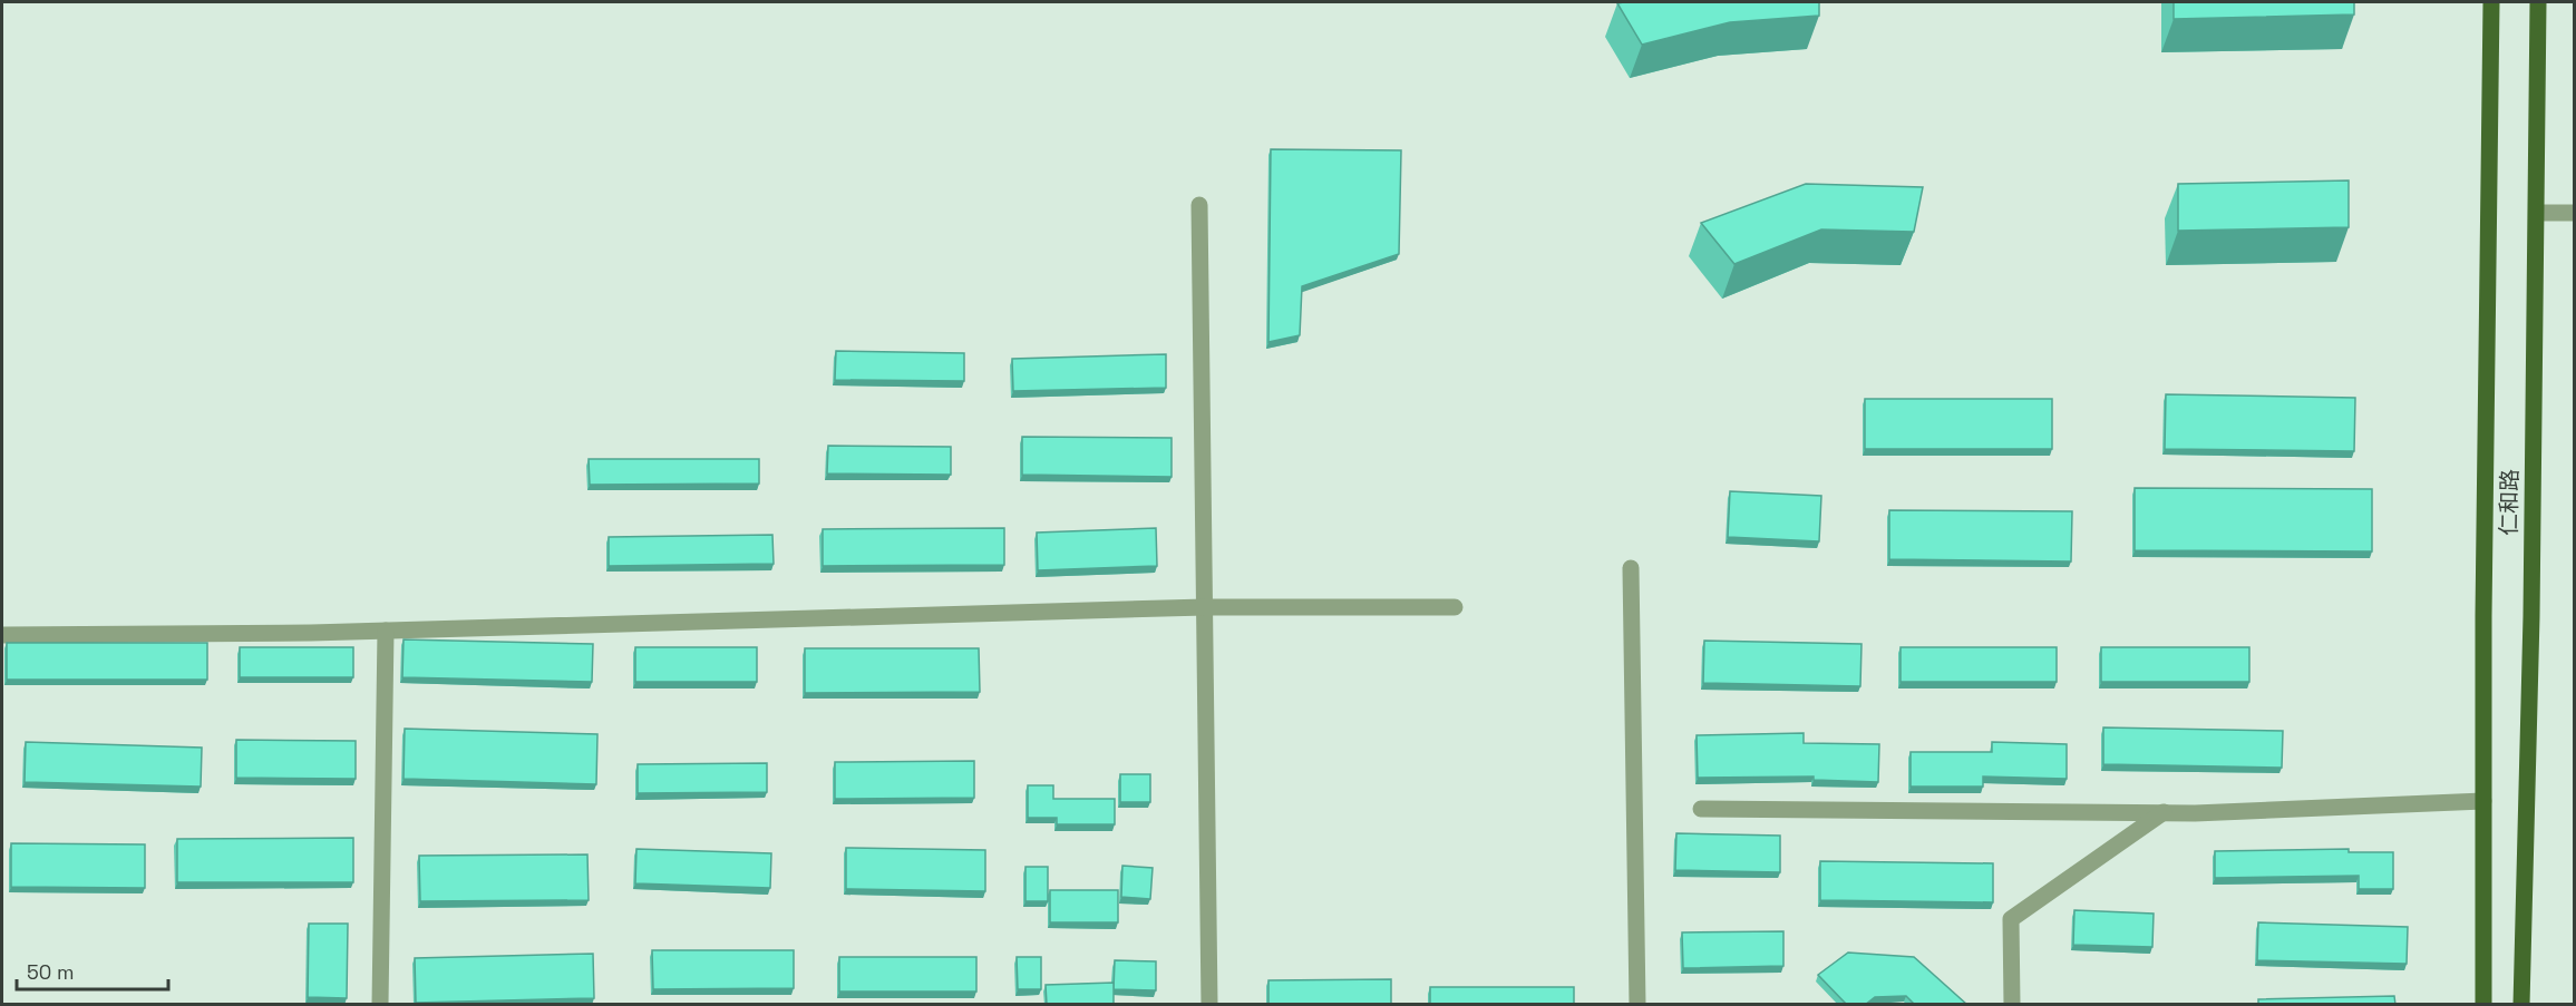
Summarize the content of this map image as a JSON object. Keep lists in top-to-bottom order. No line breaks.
{"streets":{"main road":["仁和路"]},"scale_bar":"50 m"}
